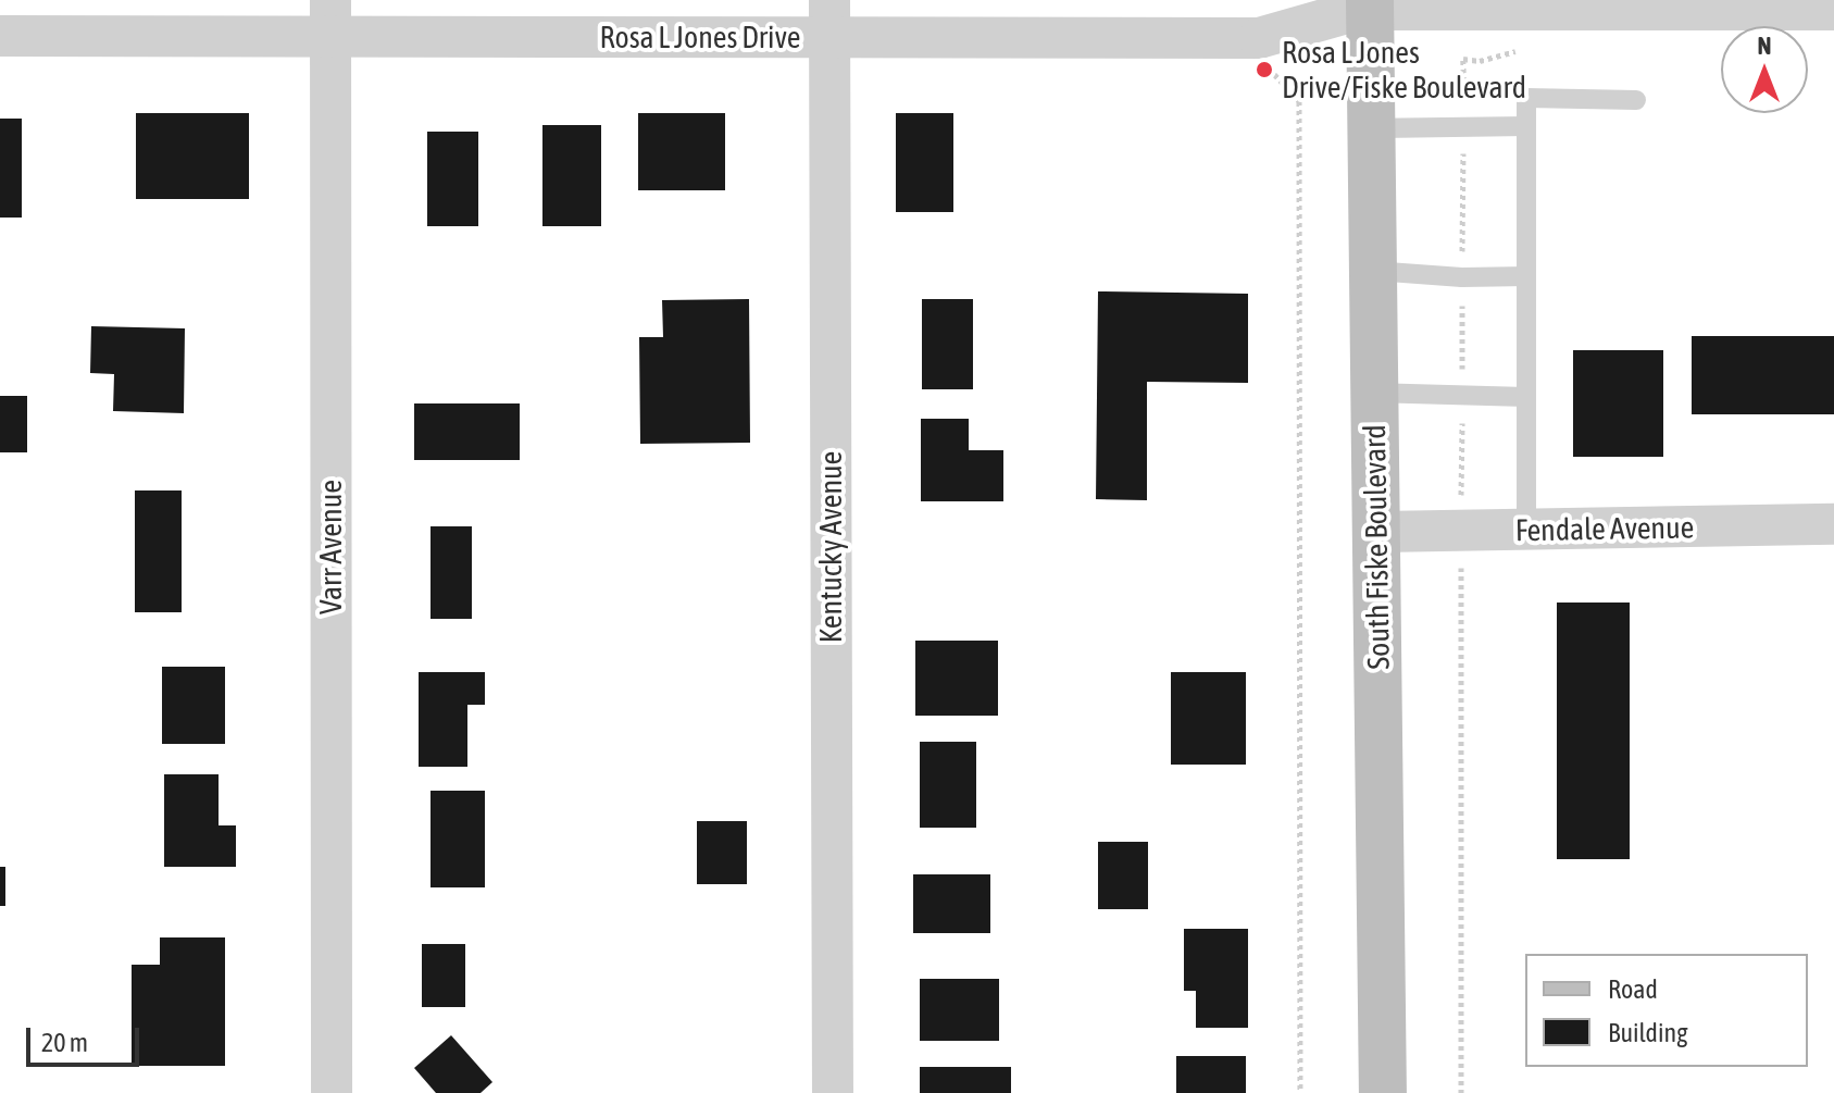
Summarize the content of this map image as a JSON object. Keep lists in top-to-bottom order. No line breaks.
{"streets":{"main road":["South Fiske Boulevard"],"street":["Rosa L Jones Drive","Fendale Avenue","Varr Avenue","Kentucky Avenue"]},"crossings":[["Rosa L Jones Drive","Varr Avenue"],["Rosa L Jones Drive","Kentucky Avenue"],["Rosa L Jones Drive","South Fiske Boulevard"],["Fendale Avenue","South Fiske Boulevard"]],"places":["Rosa L Jones Drive/Fiske Boulevard"],"legend":["Road","Building"],"scale_bar":"20 m","north":"top"}
